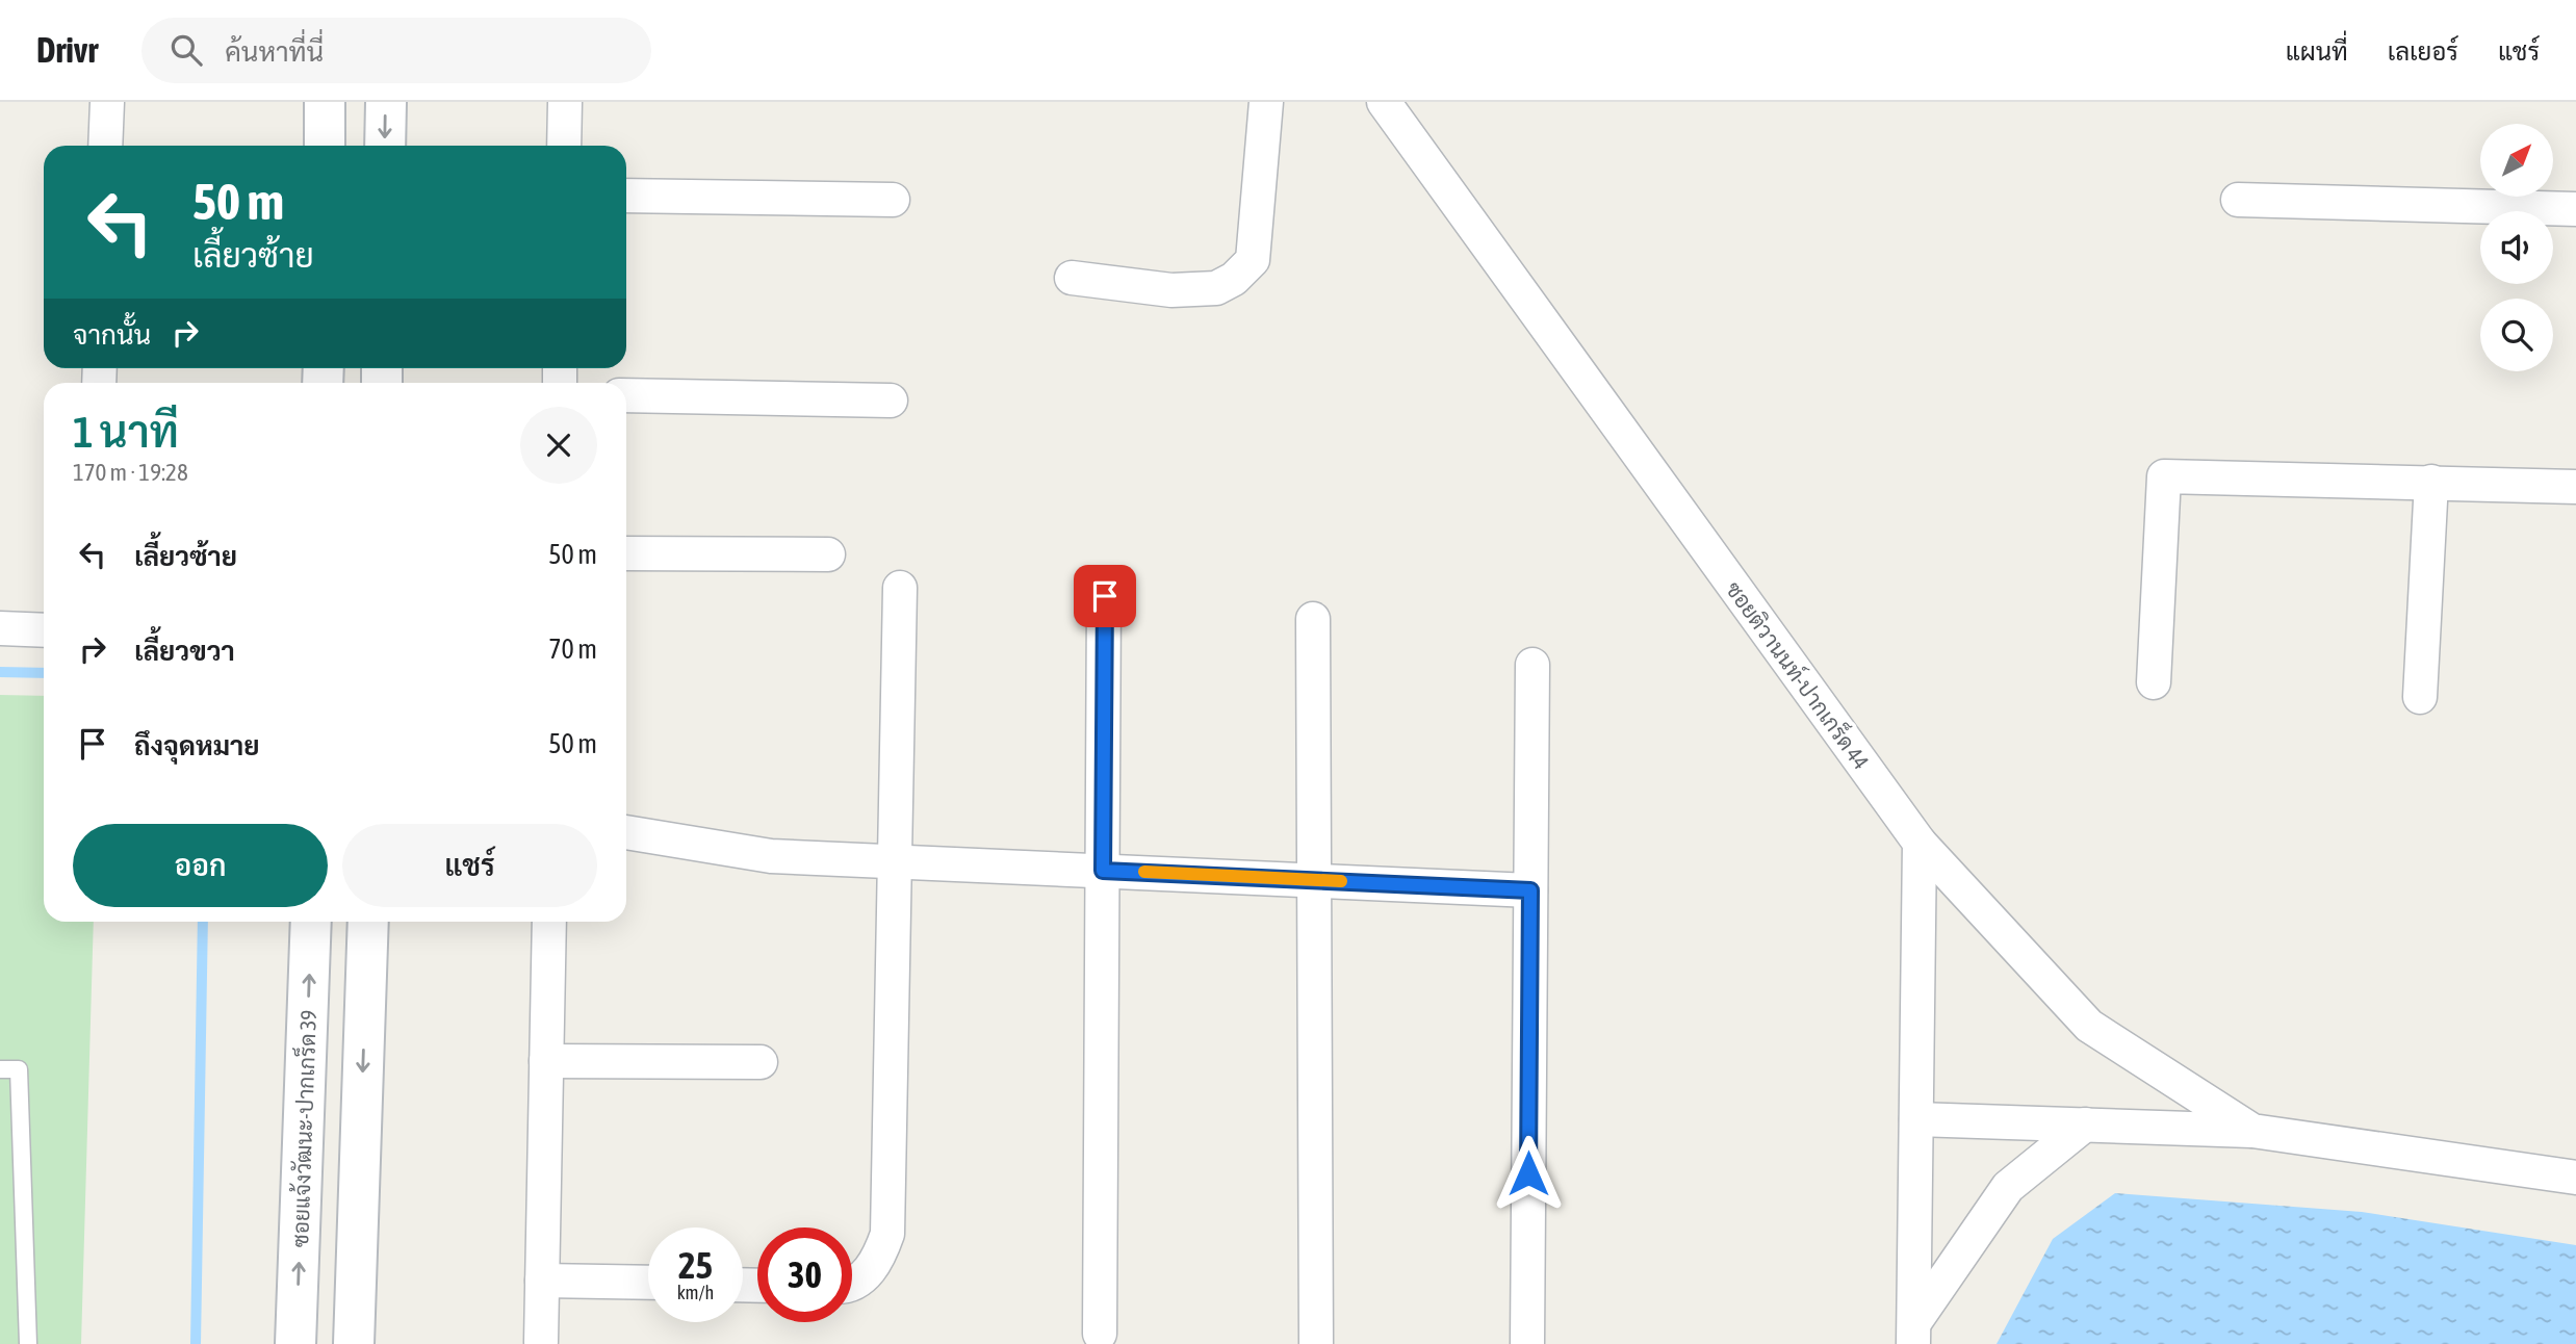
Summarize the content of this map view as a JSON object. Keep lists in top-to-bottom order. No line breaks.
{"streets":{"main road":["ซอยแจ้งวัฒนะ-ปากเกร็ด 39"],"street":["ซอยติวานนท์-ปากเกร็ด 44"]},"north":"top right","page":{"header":"Drivr","search":"ค้นหาที่นี่","nav":["แผนที่","เลเยอร์","แชร์"],"turn":["50 m","เลี้ยวซ้าย"],"then":"จากนั้น","heading":["1 นาที","170 m · 19:28"],"list":[{"name":"เลี้ยวซ้าย","value":"50 m"},{"name":"เลี้ยวขวา","value":"70 m"},{"name":"ถึงจุดหมาย","value":"50 m"}],"buttons":["ออก","แชร์"],"speed":"25 km/h","limit":"30"}}
